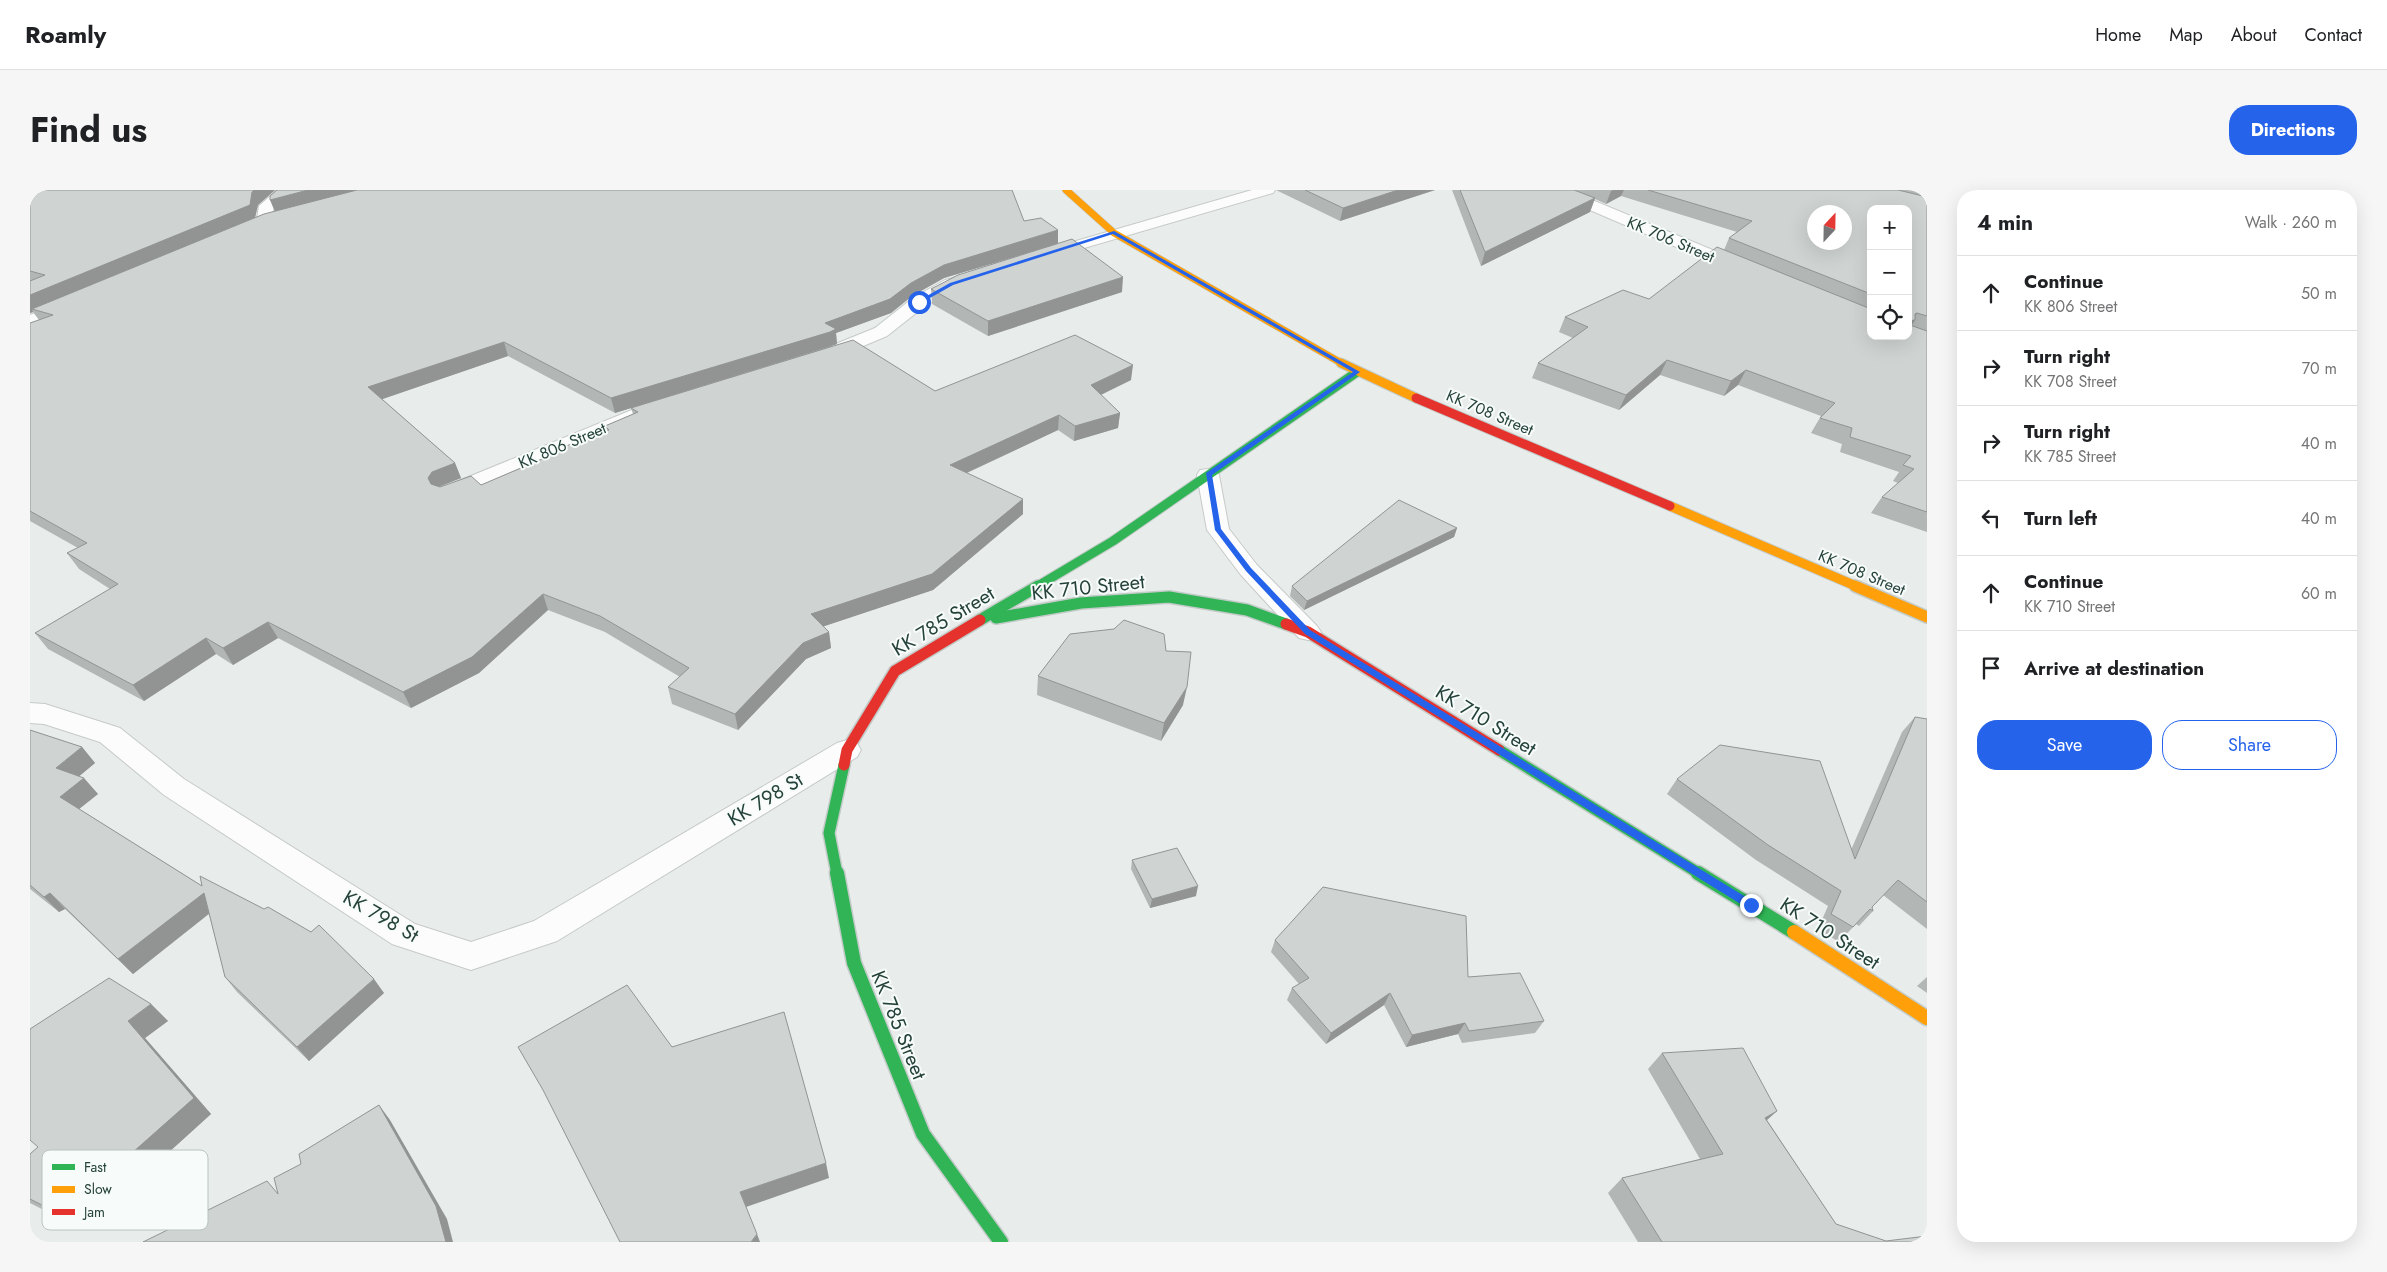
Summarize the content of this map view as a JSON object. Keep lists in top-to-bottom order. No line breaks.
{"streets":{"street":["KK 706 Street","KK 708 Street","KK 806 Street","KK 710 Street","KK 785 Street","KK 798 St"]},"crossings":[["KK 708 Street","KK 785 Street"],["KK 710 Street","KK 785 Street"],["KK 785 Street","KK 798 St"]],"legend":["Fast","Slow","Jam"],"north":"top","page":{"header":"Roamly","nav":["Home","Map","About","Contact"],"title":"Find us","buttons":["Directions",["Save","Share"]],"heading":["4 min","Walk · 260 m"],"map_buttons":["+","−"],"list":[["Continue","KK 806 Street","50 m"],["Turn right","KK 708 Street","70 m"],["Turn right","KK 785 Street","40 m"],["Turn left","40 m"],["Continue","KK 710 Street","60 m"],"Arrive at destination"]}}
